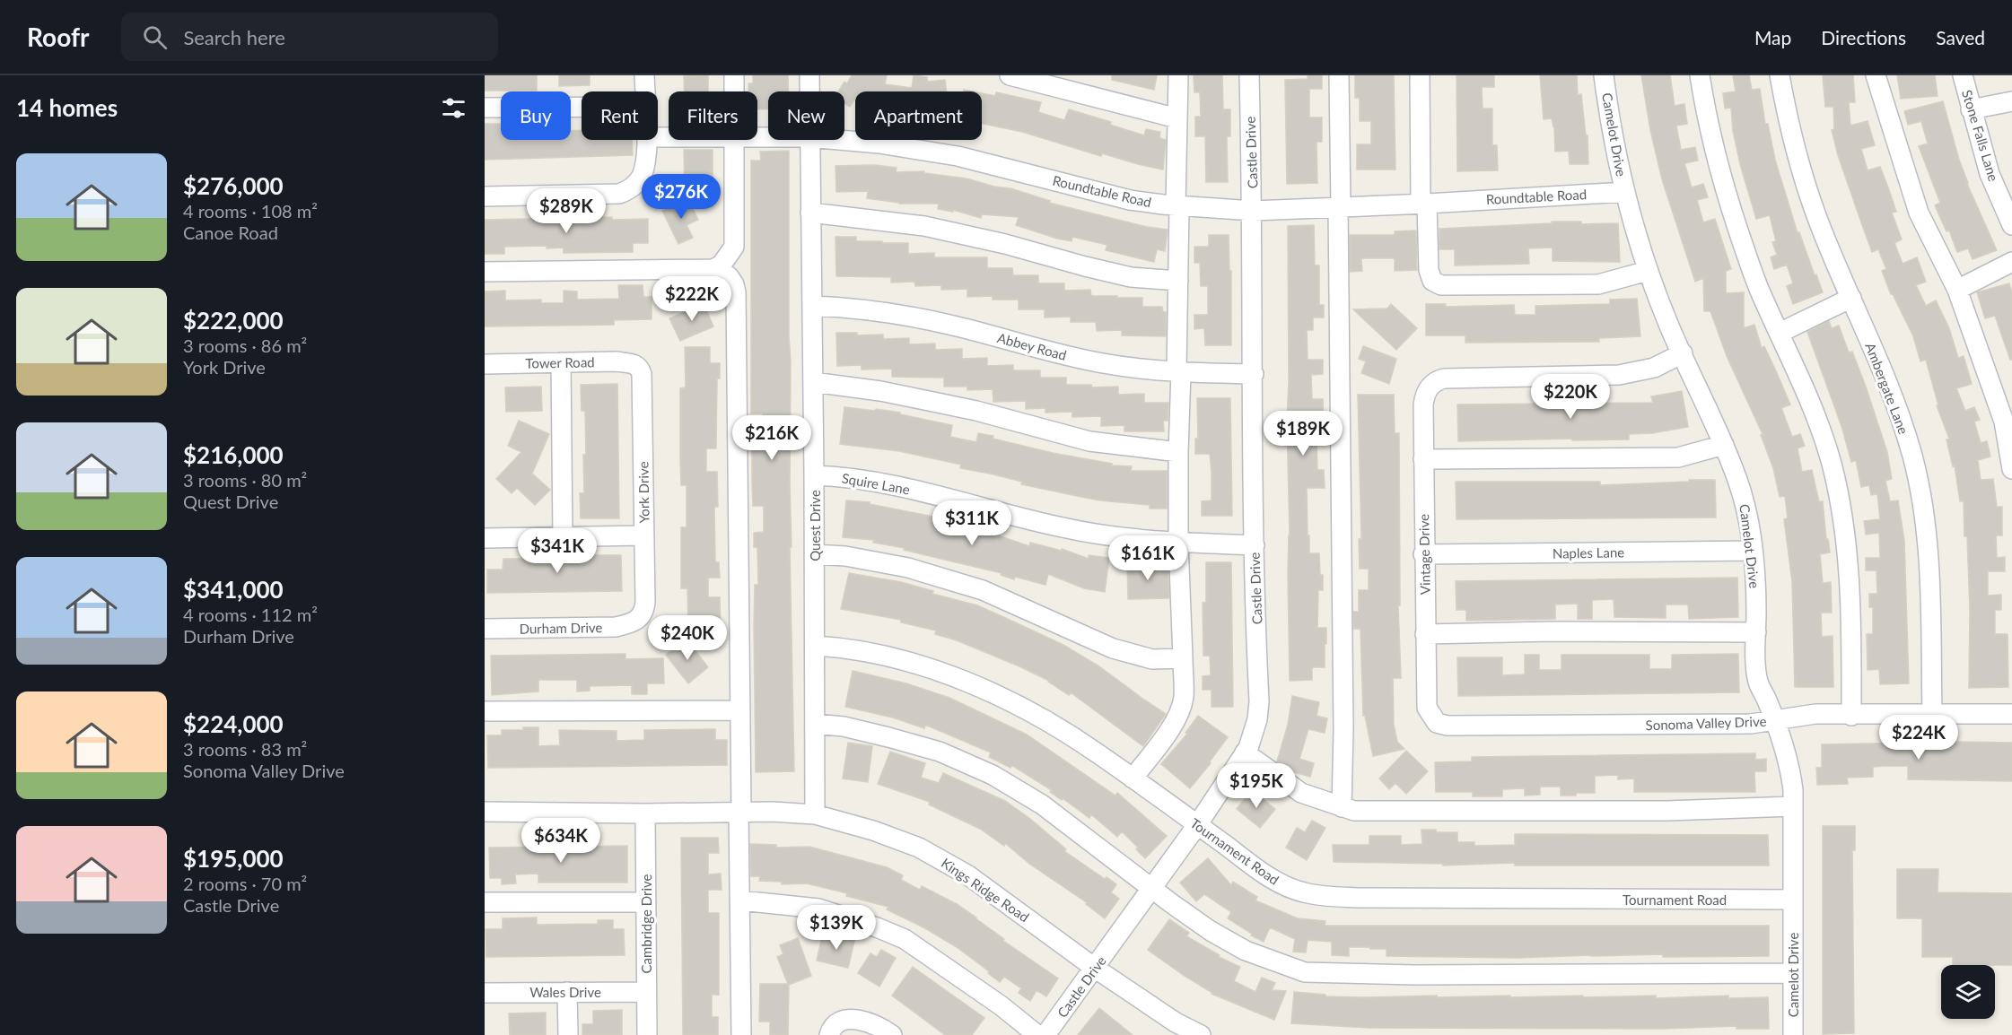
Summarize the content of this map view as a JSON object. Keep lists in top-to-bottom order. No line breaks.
{"streets":{"street":["Camelot Drive","Stone Falls Lane","Castle Drive","Roundtable Road","Abbey Road","Tower Road","Ambergate Lane","Squire Lane","York Drive","Quest Drive","Naples Lane","Vintage Drive","Durham Drive","Sonoma Valley Drive","Tournament Road","Kings Ridge Road","Cambridge Drive","Wales Drive"]},"crossings":[["Camelot Drive","Roundtable Road"],["Camelot Drive","Naples Lane"],["Camelot Drive","Vintage Drive"],["Camelot Drive","Sonoma Valley Drive"],["Camelot Drive","Tournament Road"],["Castle Drive","Roundtable Road"],["Castle Drive","Abbey Road"],["Castle Drive","Squire Lane"],["Castle Drive","Tournament Road"],["Castle Drive","Kings Ridge Road"],["Abbey Road","Quest Drive"],["Tower Road","York Drive"],["Ambergate Lane","Sonoma Valley Drive"],["Squire Lane","Quest Drive"],["York Drive","Durham Drive"],["Quest Drive","Tournament Road"],["Quest Drive","Kings Ridge Road"],["Naples Lane","Vintage Drive"],["Vintage Drive","Sonoma Valley Drive"],["Kings Ridge Road","Cambridge Drive"],["Cambridge Drive","Wales Drive"]],"page":{"header":"Roofr","search":"Search here","nav":["Map","Directions","Saved"],"heading":"14 homes","chip":["Buy","Rent","Filters","New","Apartment"],"list":[{"name":"$276,000","note":"4 rooms · 108 m² · Canoe Road"},{"name":"$222,000","note":"3 rooms · 86 m² · York Drive"},{"name":"$216,000","note":"3 rooms · 80 m² · Quest Drive"},{"name":"$341,000","note":"4 rooms · 112 m² · Durham Drive"},{"name":"$224,000","note":"3 rooms · 83 m² · Sonoma Valley Drive"},{"name":"$195,000","note":"2 rooms · 70 m² · Castle Drive"}],"price":["$276K","$289K","$222K","$220K","$189K","$216K","$311K","$341K","$161K","$240K","$224K","$195K","$634K","$139K"]}}
